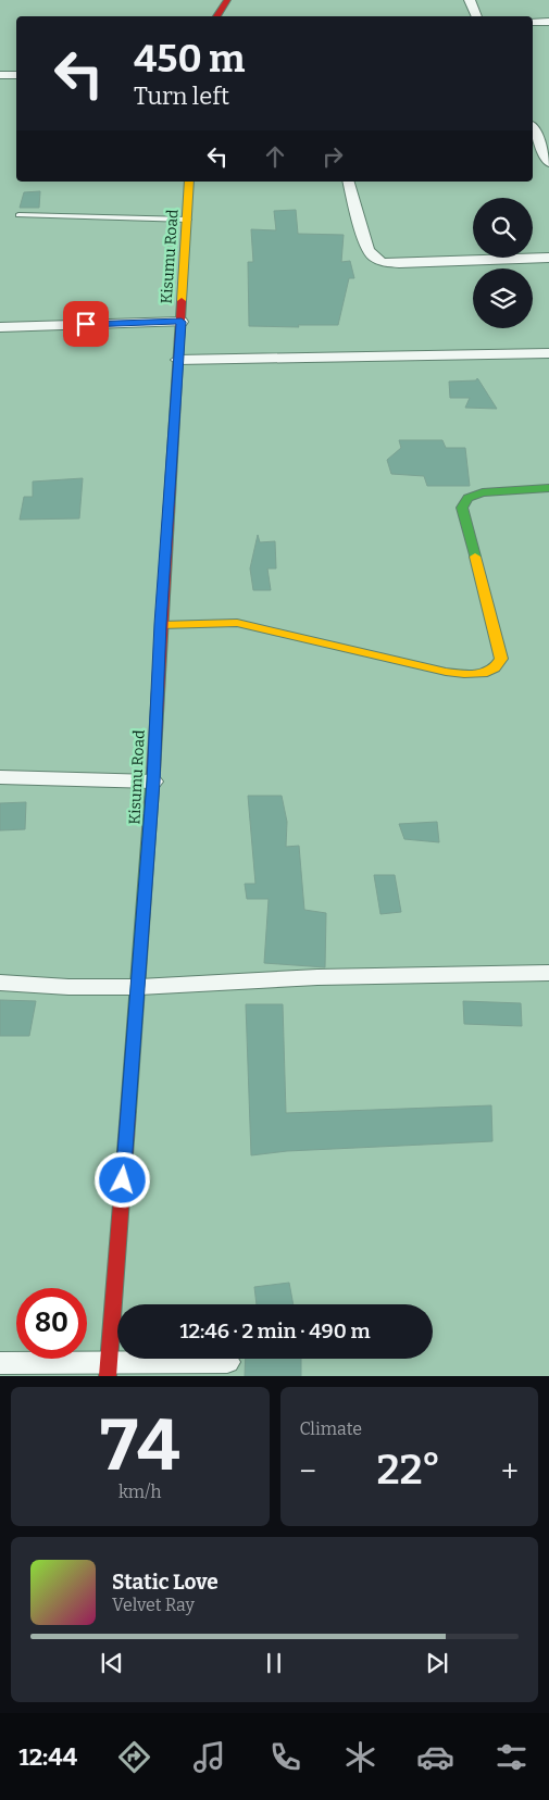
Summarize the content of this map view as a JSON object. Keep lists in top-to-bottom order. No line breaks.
{"streets":{"main road":["Kisumu Road"]},"page":{"turn":["450 m","Turn left"],"limit":"80","trip":"12:46 · 2 min · 490 m","tile":[["74","km/h"],"Climate"],"heat":["−","22°","+"],"song":["Static Love","Velvet Ray"],"tabs":"12:44"}}
